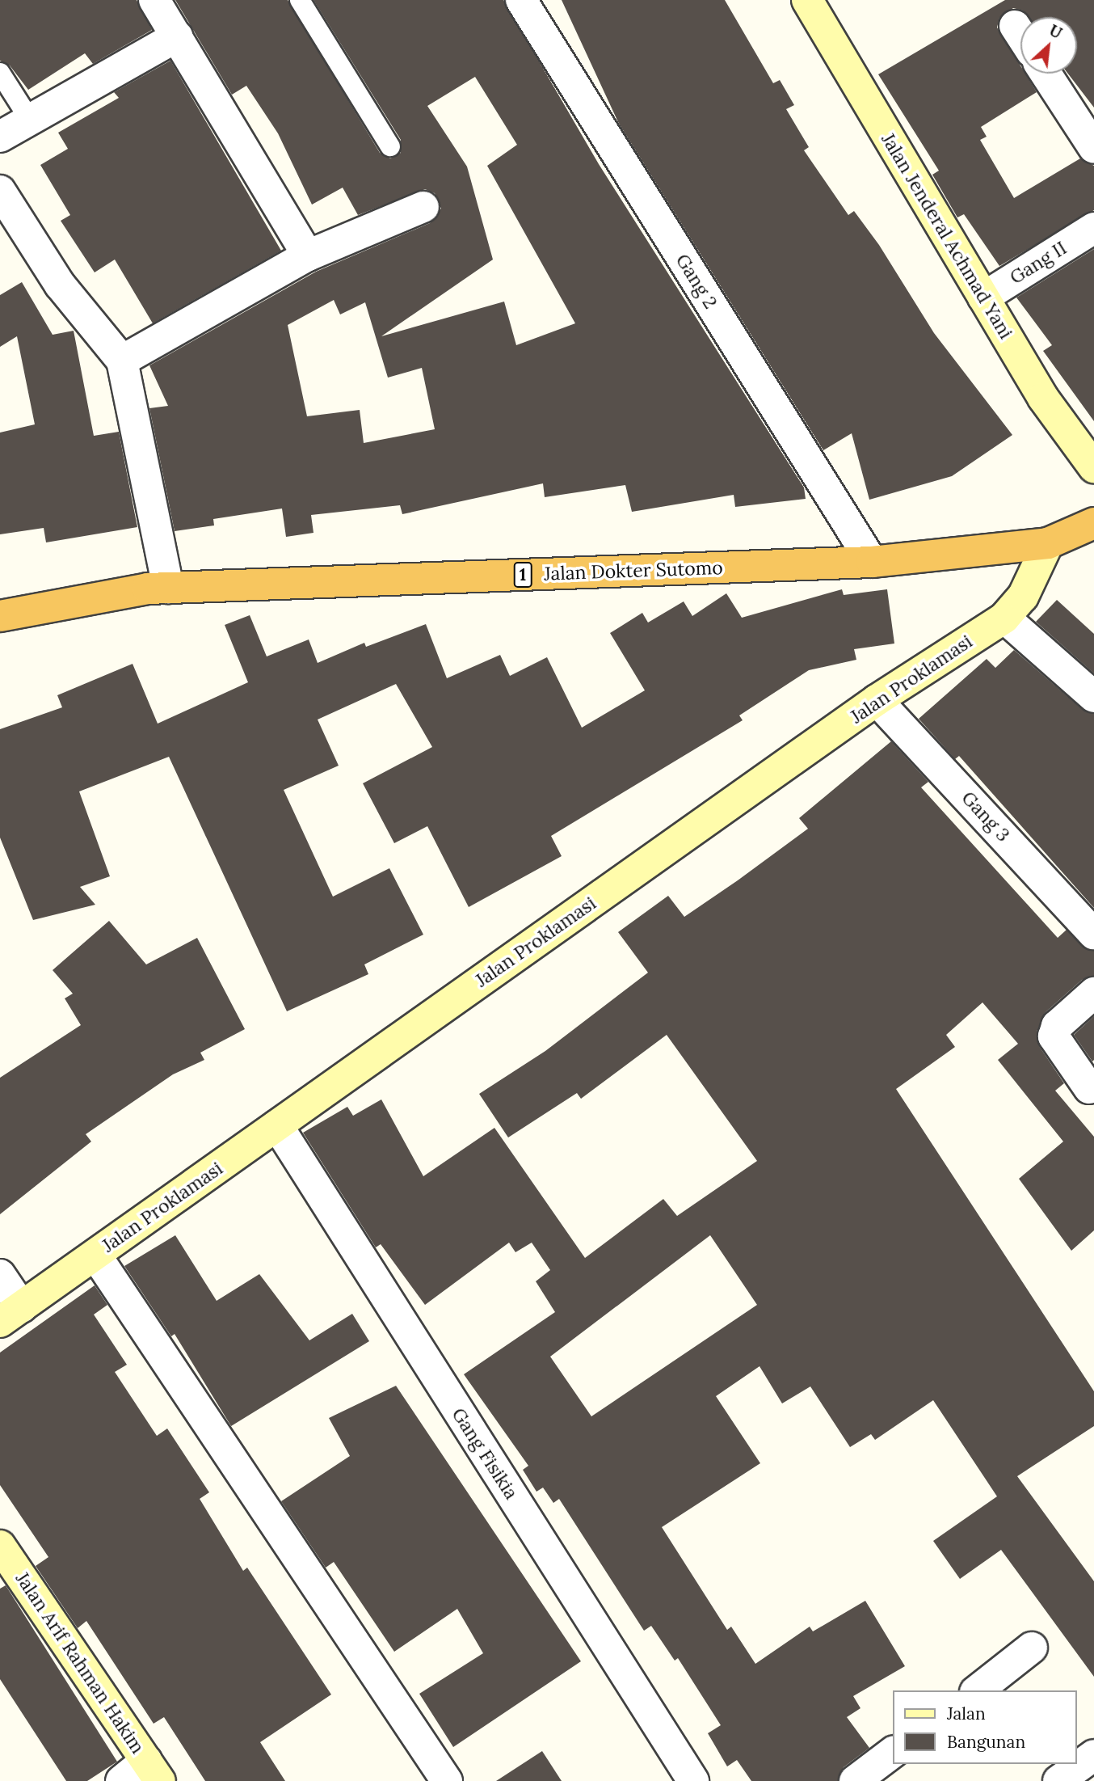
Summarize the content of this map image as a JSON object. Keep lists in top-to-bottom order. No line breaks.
{"streets":{"highway":["Jalan Dokter Sutomo","1"],"main road":["Jalan Jenderal Achmad Yani","Jalan Proklamasi","Jalan Arif Rahman Hakim"],"street":["Gang II","Gang 2","Gang 3","Gang Fisikia"]},"crossings":[["Jalan Jenderal Achmad Yani","Gang II"],["Gang 2","Jalan Dokter Sutomo"],["Jalan Dokter Sutomo","Jalan Proklamasi"],["Jalan Proklamasi","Gang 3"],["Jalan Proklamasi","Gang Fisikia"]],"legend":["Jalan","Bangunan"],"north":"top right"}
